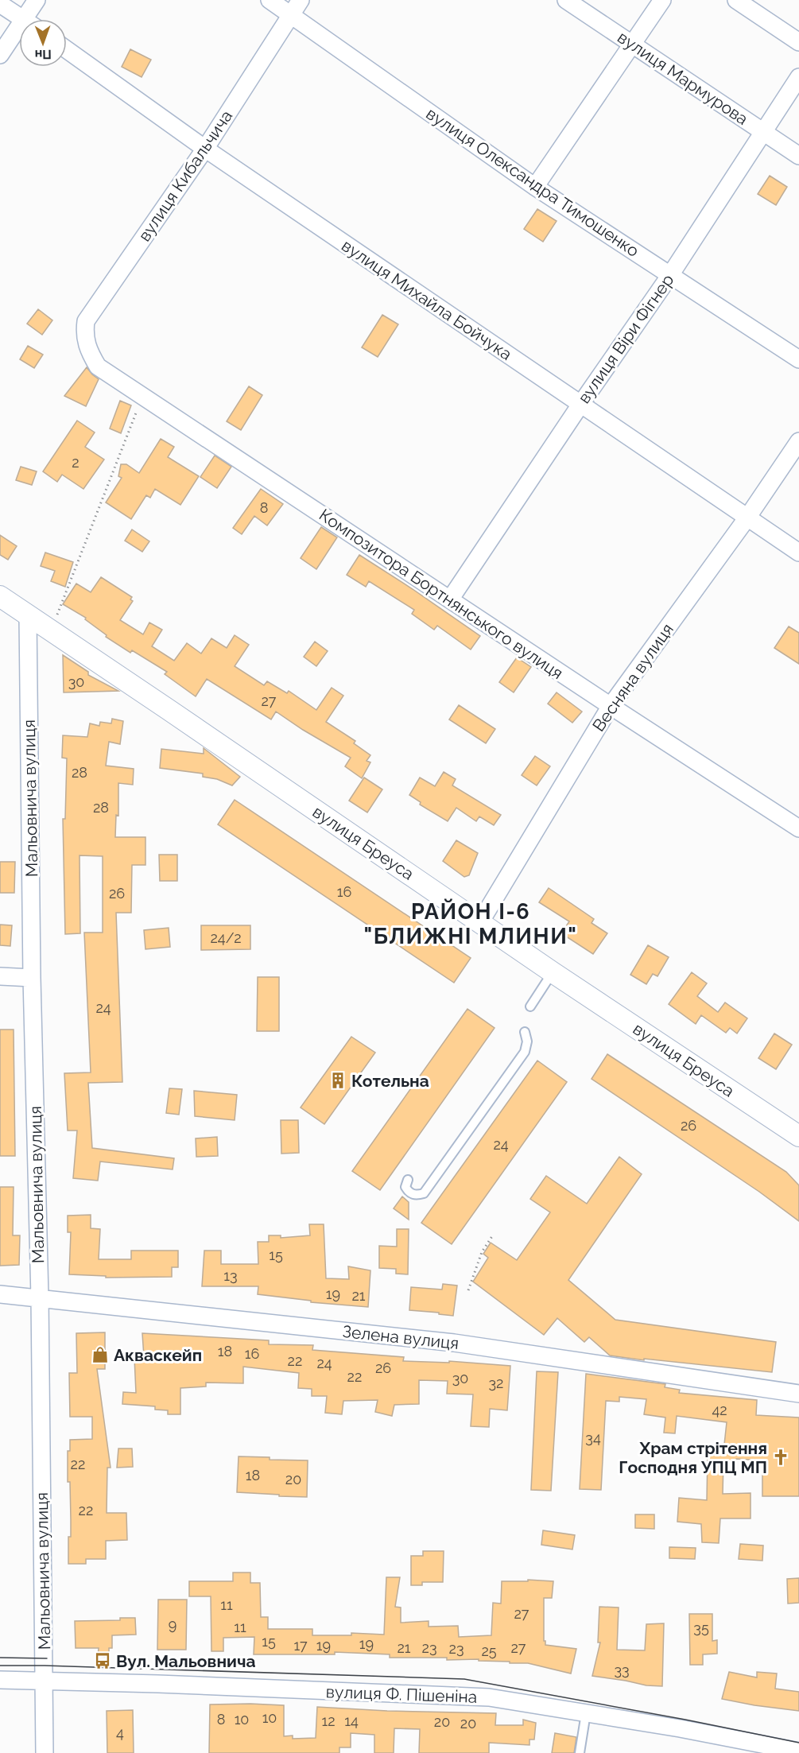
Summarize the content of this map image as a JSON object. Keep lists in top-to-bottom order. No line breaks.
{"streets":{"street":["вулиця Мармурова","вулиця Кибальчича","вулиця Олександра Тимошенко","вулиця Михайла Бойчука","вулиця Віри Фігнер","Композитора Бортнянського вулиця","Весняна вулиця","Мальовнича вулиця","вулиця Бреуса","Зелена вулиця","вулиця Ф. Пішеніна"]},"crossings":[["вулиця Мармурова","вулиця Віри Фігнер"],["вулиця Кибальчича","вулиця Олександра Тимошенко"],["вулиця Кибальчича","вулиця Михайла Бойчука"],["вулиця Кибальчича","Композитора Бортнянського вулиця"],["вулиця Олександра Тимошенко","вулиця Віри Фігнер"],["вулиця Михайла Бойчука","вулиця Віри Фігнер"],["вулиця Михайла Бойчука","Весняна вулиця"],["вулиця Віри Фігнер","Композитора Бортнянського вулиця"],["Композитора Бортнянського вулиця","Весняна вулиця"],["Весняна вулиця","вулиця Бреуса"],["Мальовнича вулиця","вулиця Бреуса"],["Мальовнича вулиця","Зелена вулиця"],["Мальовнича вулиця","вулиця Ф. Пішеніна"]],"districts":["РАЙОН І-6 \"БЛИЖНІ МЛИНИ\""],"places":{"building":["Котельна"],"shop":["Акваскейп"],"church":["Храм стрітення Господня УПЦ МП"],"bus stop":["Вул. Мальовнича"]},"house_numbers":["2","8","30","27","28","28","16","26","24/2","24","26","24","15","13","19","21","18","16","22","24","26","22","30","32","42","34","22","18","20","22","11","27","9","11","35","15","19","17","19","21","23","27","23","25","33","10","8","10","12","14","20","20","4"],"north":"bottom"}
